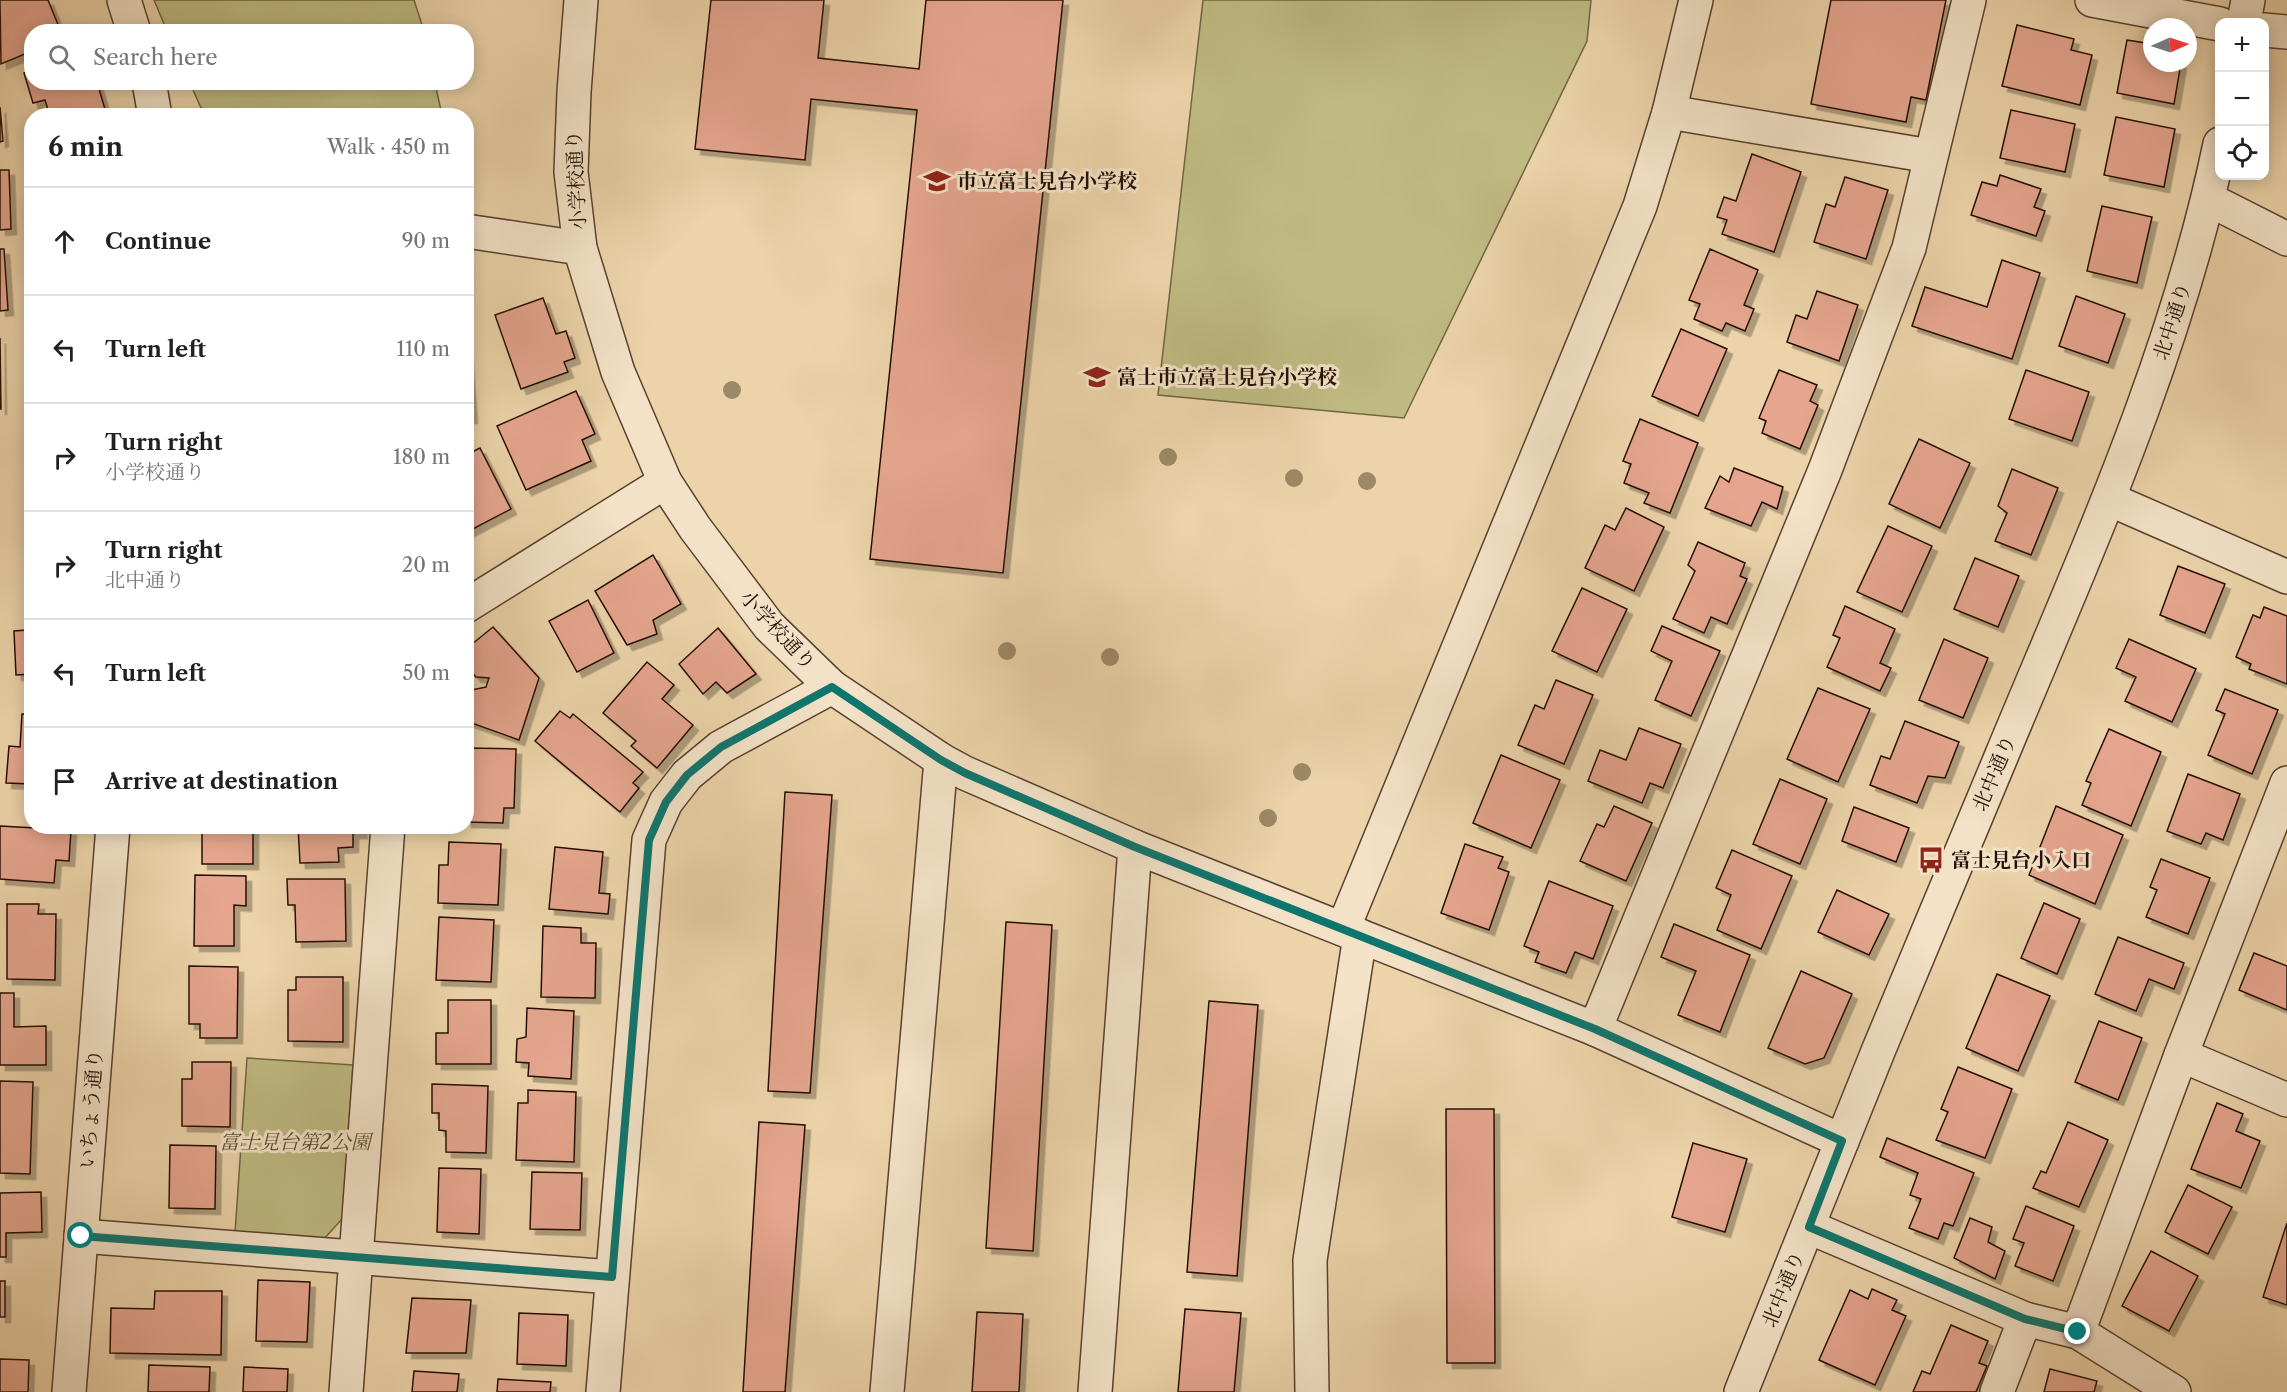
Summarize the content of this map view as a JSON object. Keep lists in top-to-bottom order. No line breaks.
{"streets":{"street":["小学校通り","北中通り","いちょう通り"]},"crossings":[["小学校通り","北中通り"]],"parks":["富士見台第2公園"],"places":{"school or university":["市立富士見台小学校","富士市立富士見台小学校"],"bus stop":["富士見台小入口"]},"north":"right","page":{"map_buttons":["+","−"],"search":"Search here","heading":["6 min","Walk · 450 m"],"list":[["Continue","90 m"],["Turn left","110 m"],["Turn right","小学校通り","180 m"],["Turn right","北中通り","20 m"],["Turn left","50 m"],"Arrive at destination"]}}
